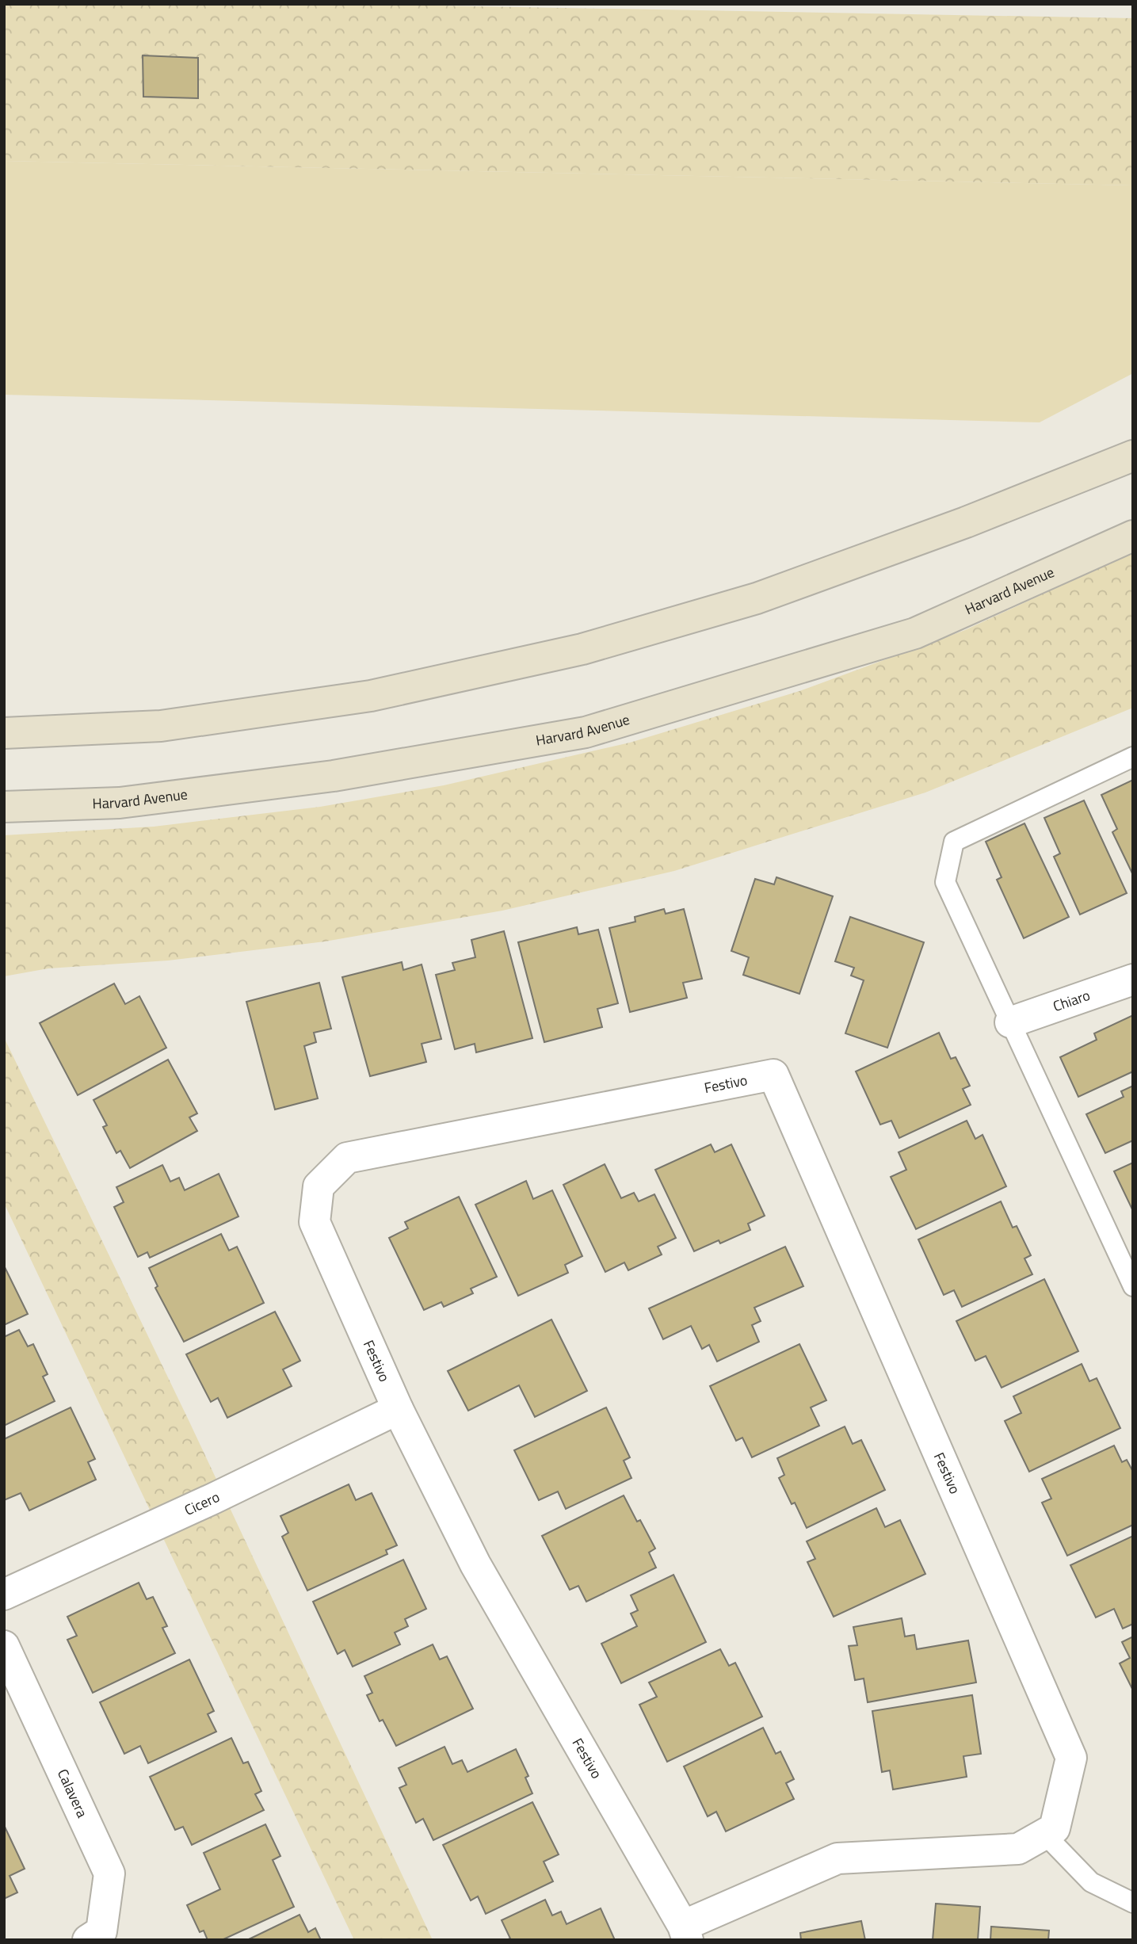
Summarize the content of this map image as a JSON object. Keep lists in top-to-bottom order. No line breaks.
{"streets":{"main road":["Harvard Avenue"],"street":["Chiaro","Festivo","Cicero","Calavera"]},"crossings":[["Festivo","Cicero"]]}
